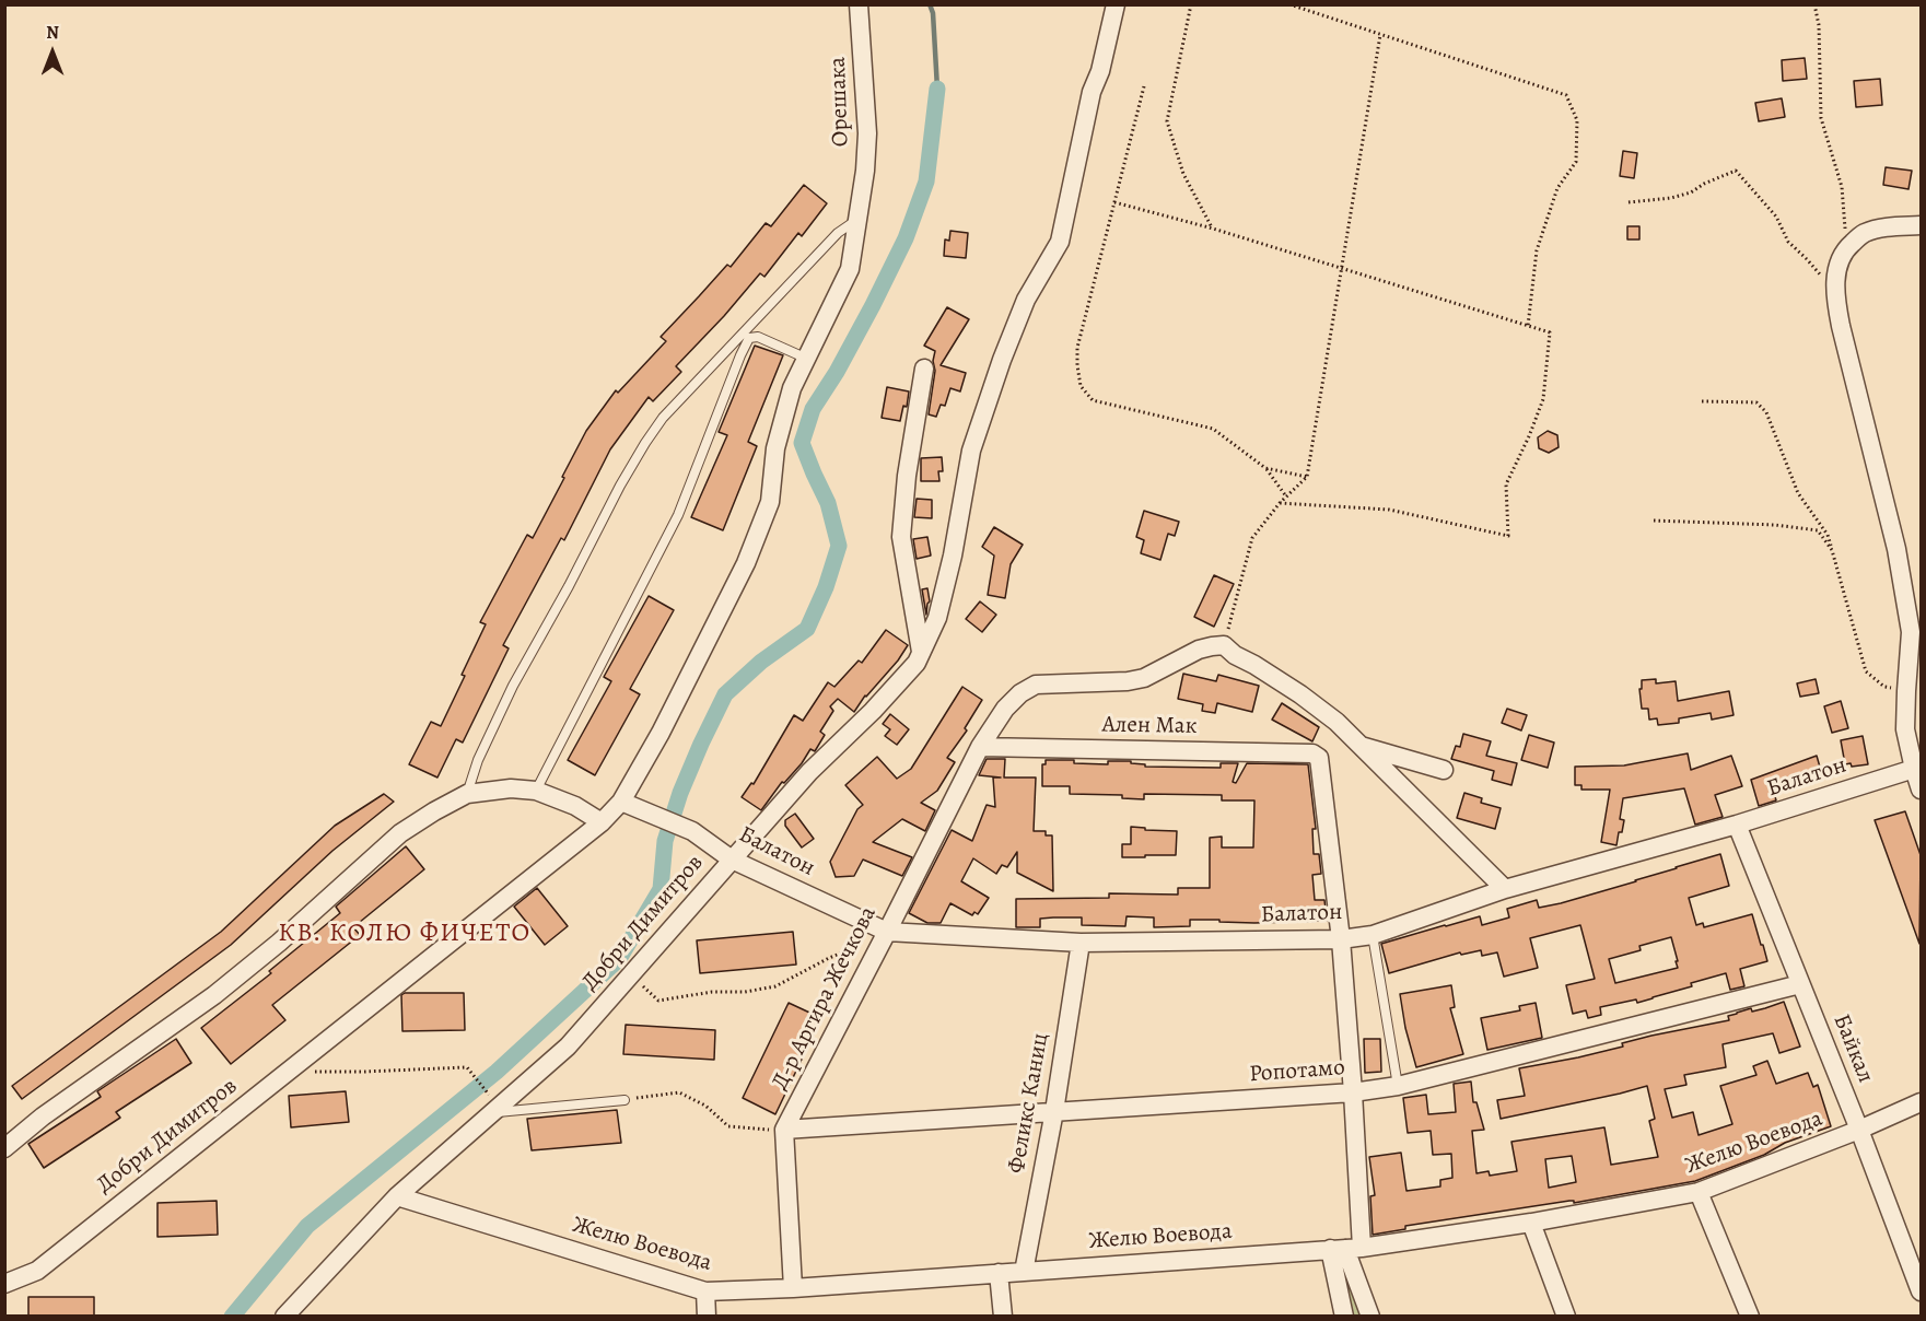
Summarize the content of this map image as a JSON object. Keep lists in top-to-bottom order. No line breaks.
{"streets":{"street":["Орешака","Ален Мак","Балатон","Добри Димитров","Д-р Аргира Жечкова","Байкал","Ропотамо","Феликс Каниц","Желю Воевода"]},"crossings":[["Орешака","Добри Димитров"],["Ален Мак","Балатон"],["Ален Мак","Д-р Аргира Жечкова"],["Балатон","Добри Димитров"],["Балатон","Д-р Аргира Жечкова"],["Балатон","Байкал"],["Балатон","Феликс Каниц"],["Добри Димитров","Желю Воевода"],["Д-р Аргира Жечкова","Ропотамо"],["Байкал","Ропотамо"],["Байкал","Желю Воевода"],["Ропотамо","Феликс Каниц"],["Феликс Каниц","Желю Воевода"]],"districts":["КВ. КОЛЮ ФИЧЕТО"],"north":"top"}
